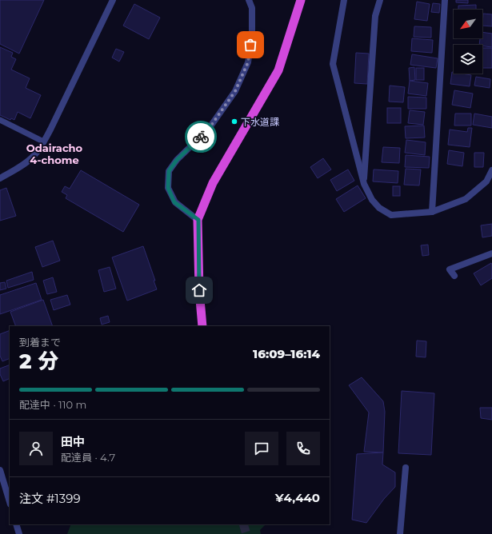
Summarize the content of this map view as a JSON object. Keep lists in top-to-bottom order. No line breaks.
{"districts":["Odairacho 4-chome"],"places":["下水道課"],"north":"bottom left","page":{"heading":["2 分","到着まで","16:09–16:14"],"panel":["田中","配達員 · 4.7","注文 #1399","¥4,440"],"bar":"配達中 · 110 m"}}
